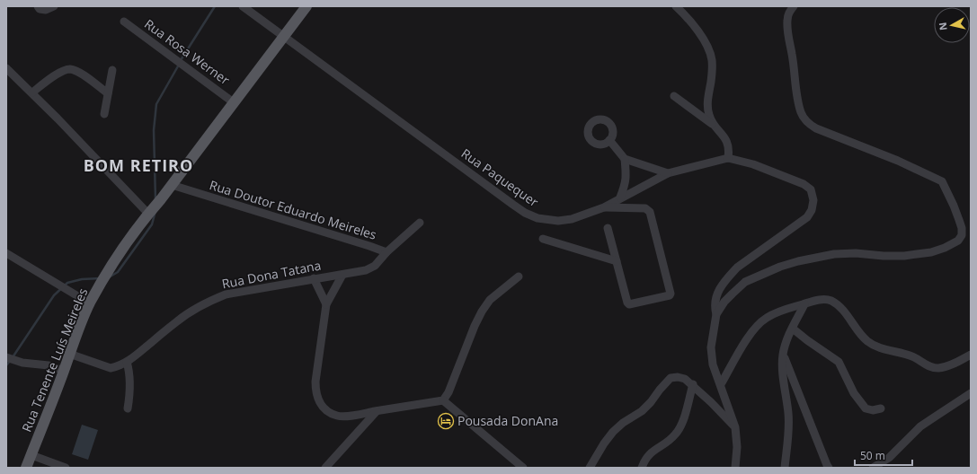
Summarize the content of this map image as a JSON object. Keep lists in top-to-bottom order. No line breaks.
{"streets":{"main road":["Rua Tenente Luís Meireles"],"street":["Rua Rosa Werner","Rua Paquequer","Rua Doutor Eduardo Meireles","Rua Dona Tatana"]},"crossings":[["Rua Rosa Werner","Rua Tenente Luís Meireles"],["Rua Paquequer","Rua Tenente Luís Meireles"],["Rua Doutor Eduardo Meireles","Rua Dona Tatana"],["Rua Doutor Eduardo Meireles","Rua Tenente Luís Meireles"],["Rua Dona Tatana","Rua Tenente Luís Meireles"]],"districts":["BOM RETIRO"],"places":{"hotel":["Pousada DonAna"]},"scale_bar":"50 m","north":"left"}
